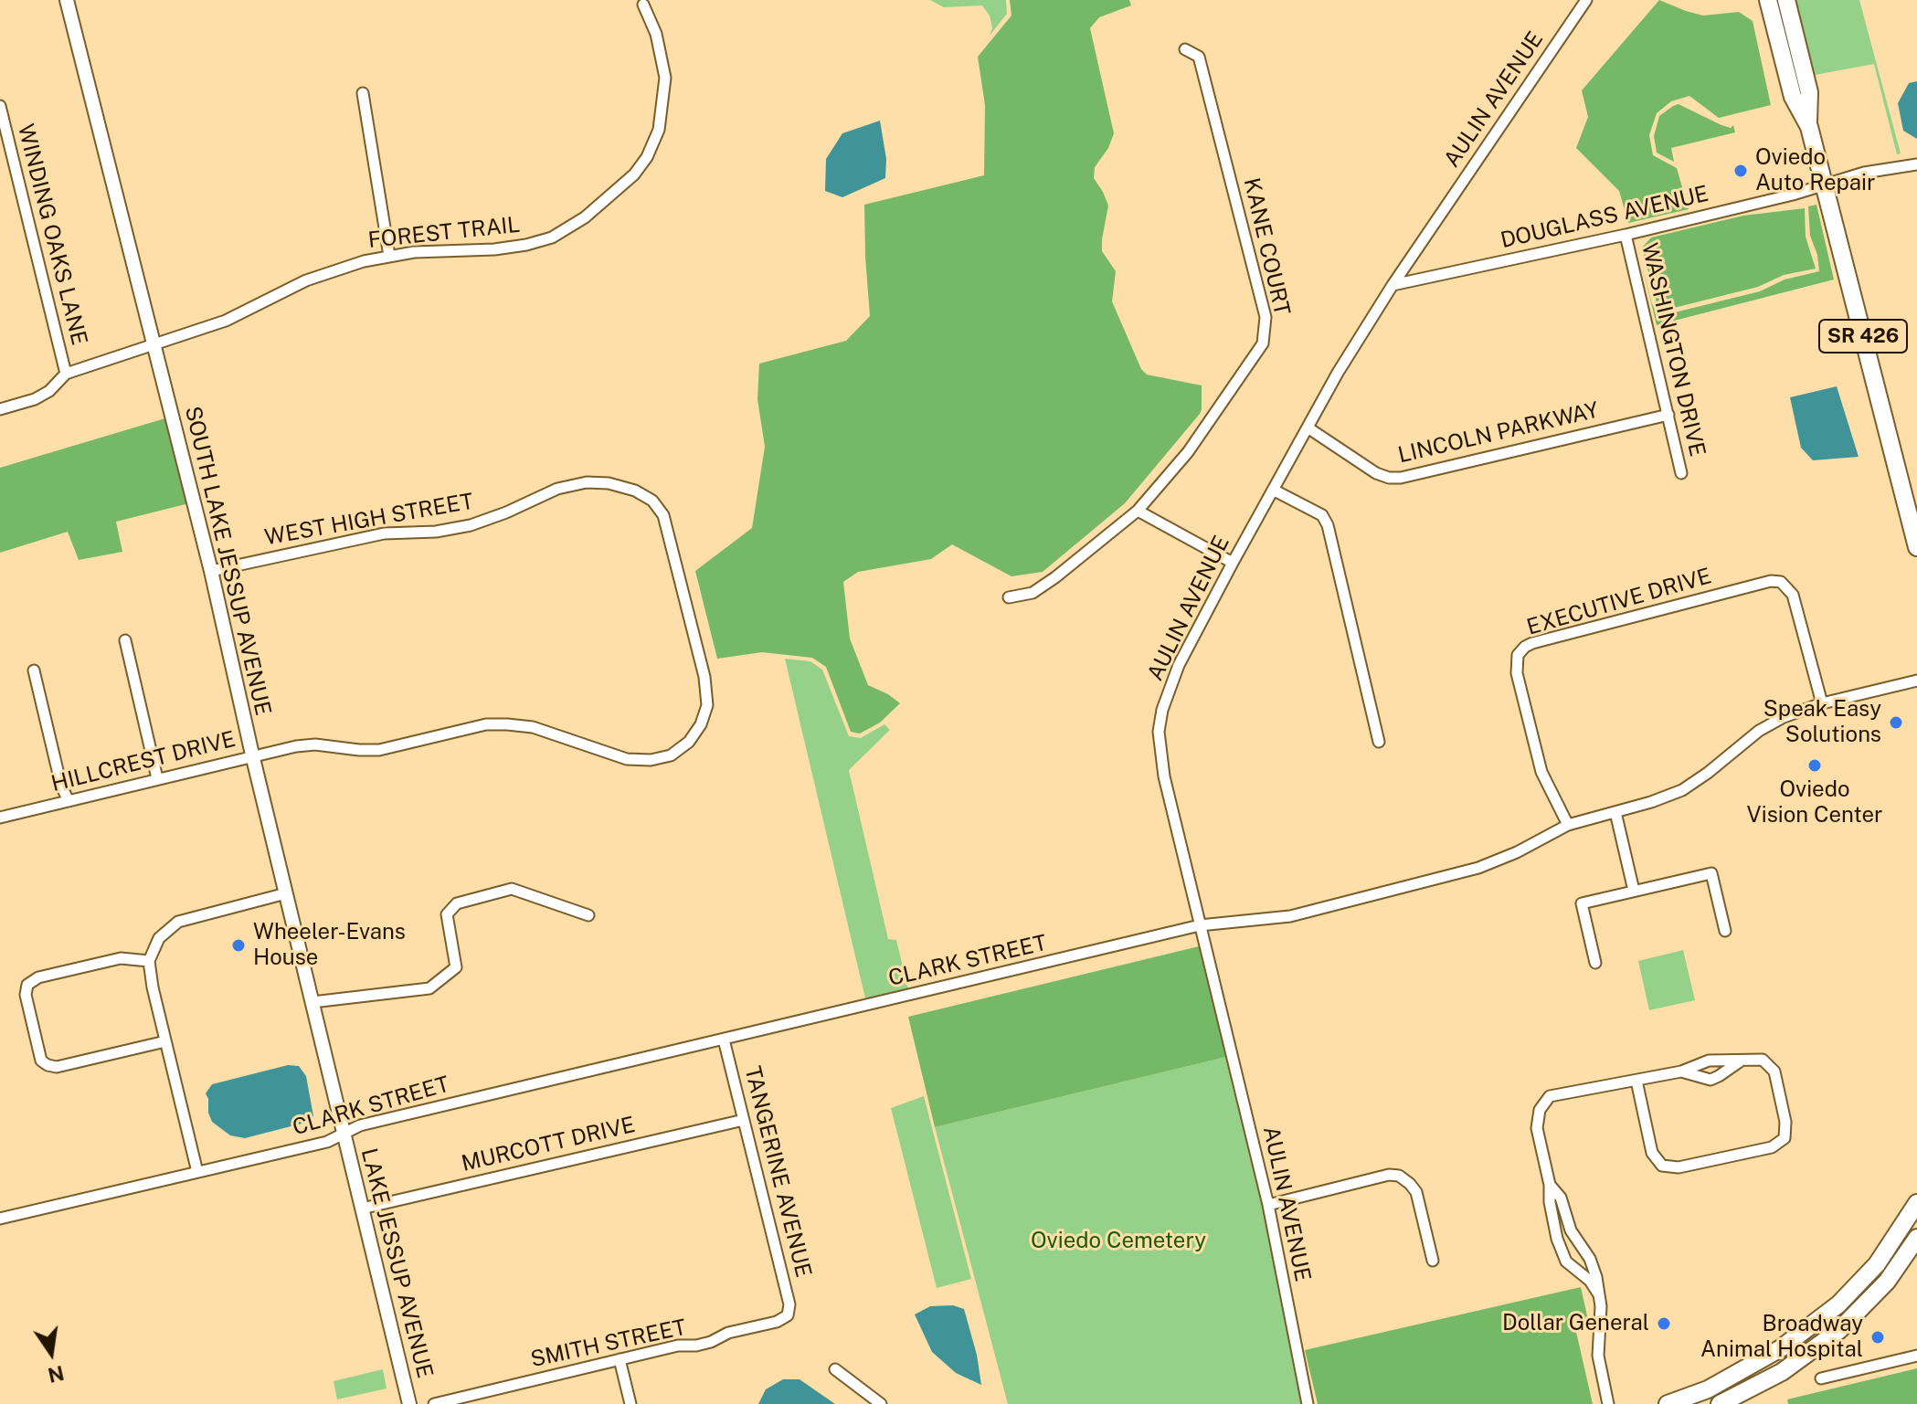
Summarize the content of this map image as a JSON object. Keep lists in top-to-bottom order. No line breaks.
{"streets":{"main road":["SR 426"],"street":["AULIN AVENUE","DOUGLASS AVENUE","FOREST TRAIL","WINDING OAKS LANE","KANE COURT","WASHINGTON DRIVE","LINCOLN PARKWAY","WEST HIGH STREET","SOUTH LAKE JESSUP AVENUE","EXECUTIVE DRIVE","HILLCREST DRIVE","CLARK STREET","MURCOTT DRIVE","TANGERINE AVENUE","LAKE JESSUP AVENUE","SMITH STREET"]},"crossings":[["AULIN AVENUE","DOUGLASS AVENUE"],["AULIN AVENUE","LINCOLN PARKWAY"],["AULIN AVENUE","CLARK STREET"],["DOUGLASS AVENUE","SR 426"],["DOUGLASS AVENUE","WASHINGTON DRIVE"],["FOREST TRAIL","WINDING OAKS LANE"],["FOREST TRAIL","SOUTH LAKE JESSUP AVENUE"],["WASHINGTON DRIVE","LINCOLN PARKWAY"],["WEST HIGH STREET","SOUTH LAKE JESSUP AVENUE"],["WEST HIGH STREET","HILLCREST DRIVE"],["SOUTH LAKE JESSUP AVENUE","HILLCREST DRIVE"],["SOUTH LAKE JESSUP AVENUE","CLARK STREET"],["SOUTH LAKE JESSUP AVENUE","LAKE JESSUP AVENUE"],["EXECUTIVE DRIVE","CLARK STREET"],["CLARK STREET","TANGERINE AVENUE"],["CLARK STREET","LAKE JESSUP AVENUE"],["MURCOTT DRIVE","TANGERINE AVENUE"],["MURCOTT DRIVE","LAKE JESSUP AVENUE"],["TANGERINE AVENUE","SMITH STREET"]],"parks":["Oviedo Cemetery"],"places":["Oviedo Auto Repair","Speak Easy Solutions","Oviedo Vision Center","Wheeler-Evans House","Dollar General","Broadway Animal Hospital"],"north":"bottom"}
